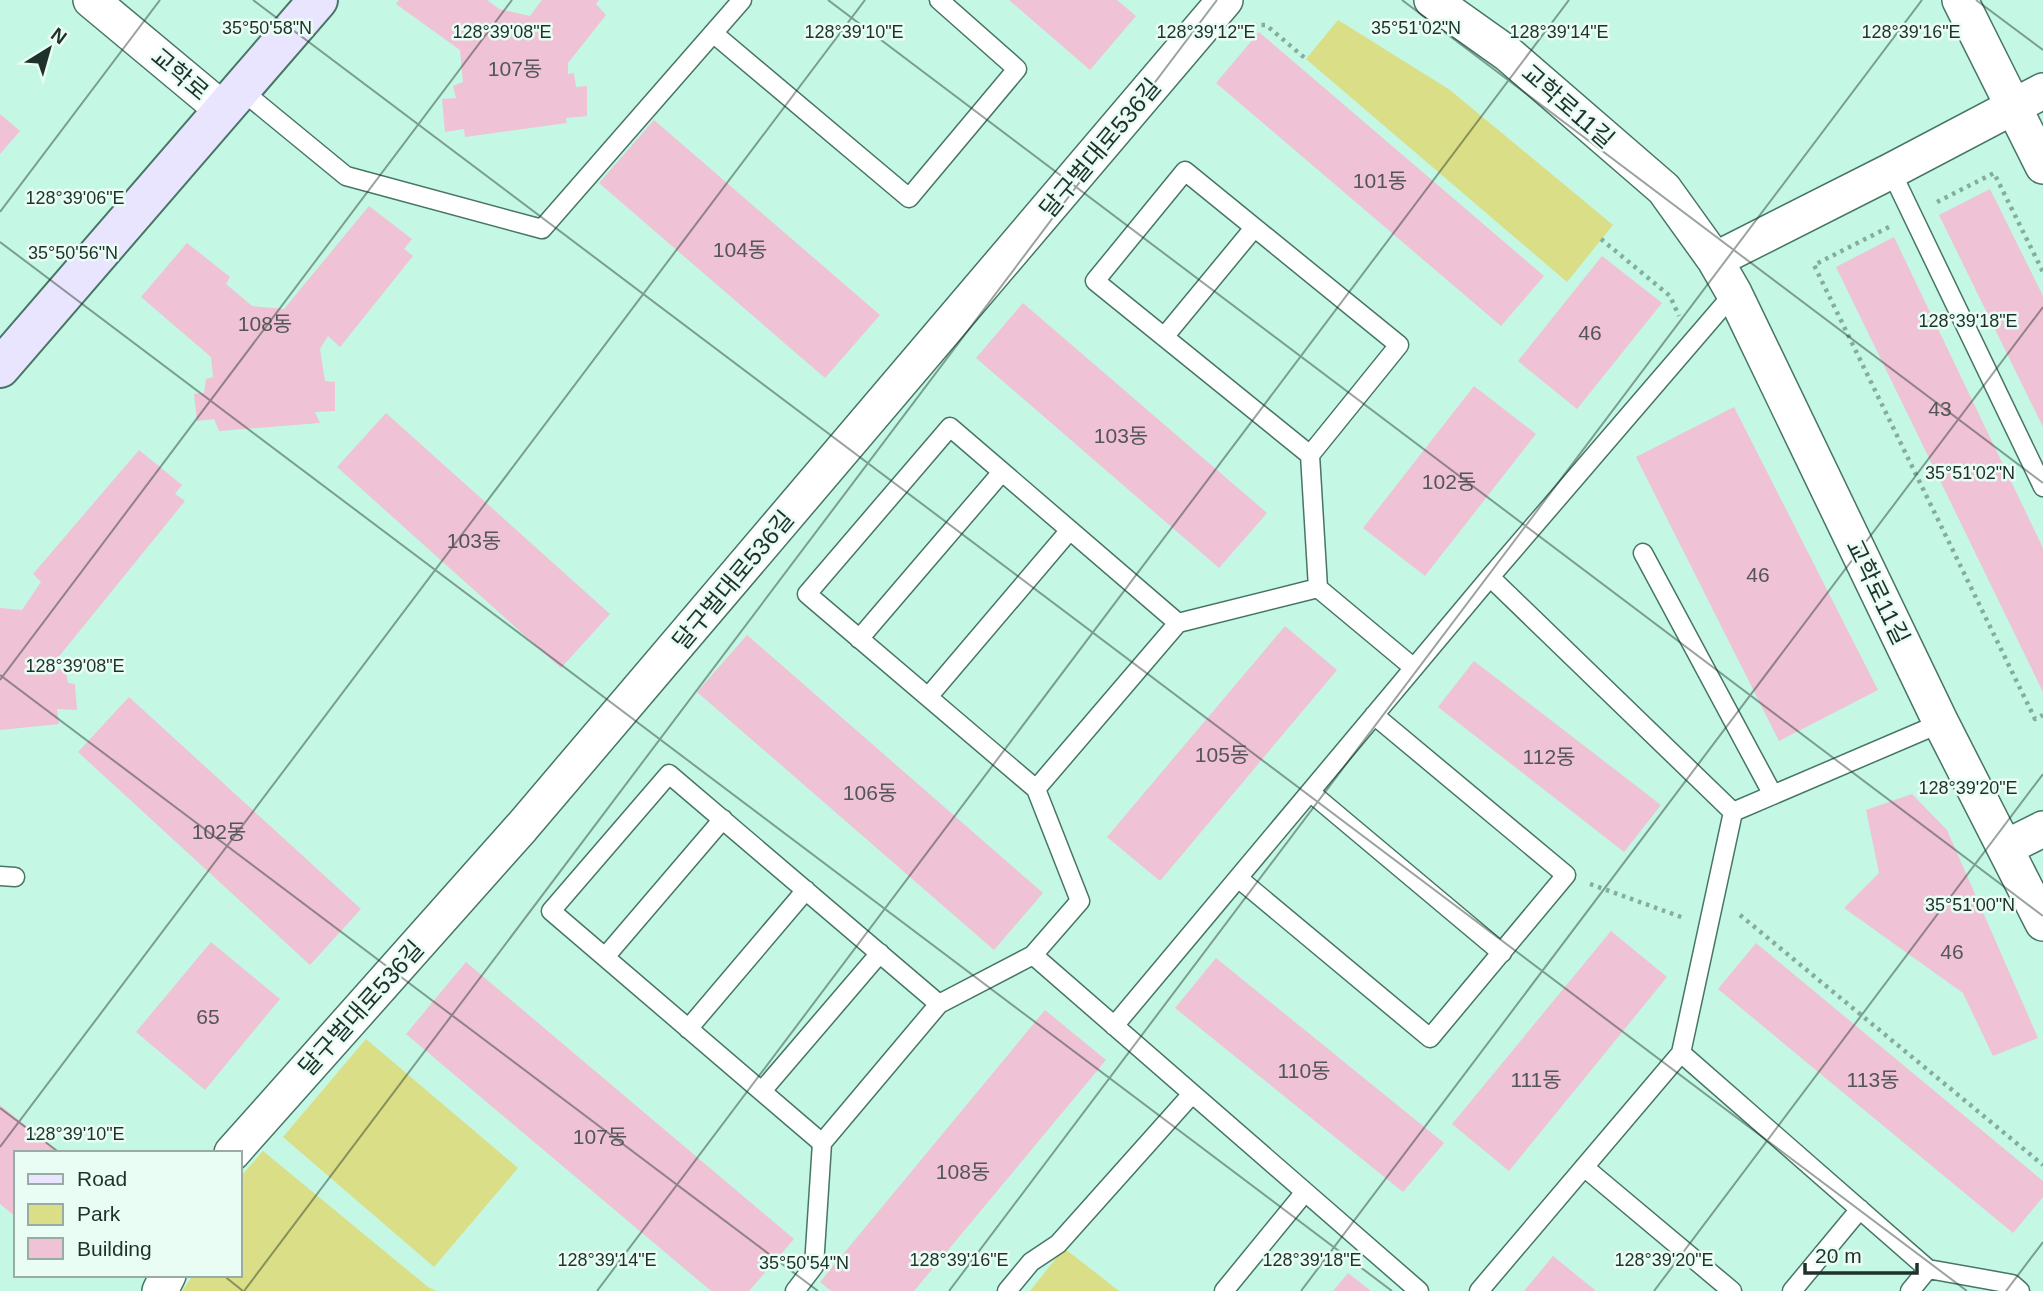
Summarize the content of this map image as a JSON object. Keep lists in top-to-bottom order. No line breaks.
{"streets":{"street":["교학로","교학로11길","달구벌대로536길"]},"house_numbers":["107동","101동","104동","108동","46","43","103동","102동","103동","46","105동","112동","106동","102동","46","65","110동","111동","113동","107동","108동"],"legend":["Road","Park","Building"],"scale_bar":"20 m","north":"top right","coordinates":["35°50'58\"N","35°51'02\"N","128°39'08\"E","128°39'10\"E","128°39'12\"E","128°39'14\"E","128°39'16\"E","128°39'06\"E","35°50'56\"N","128°39'18\"E","128°39'20\"E","35°51'00\"N","35°50'54\"N"]}
